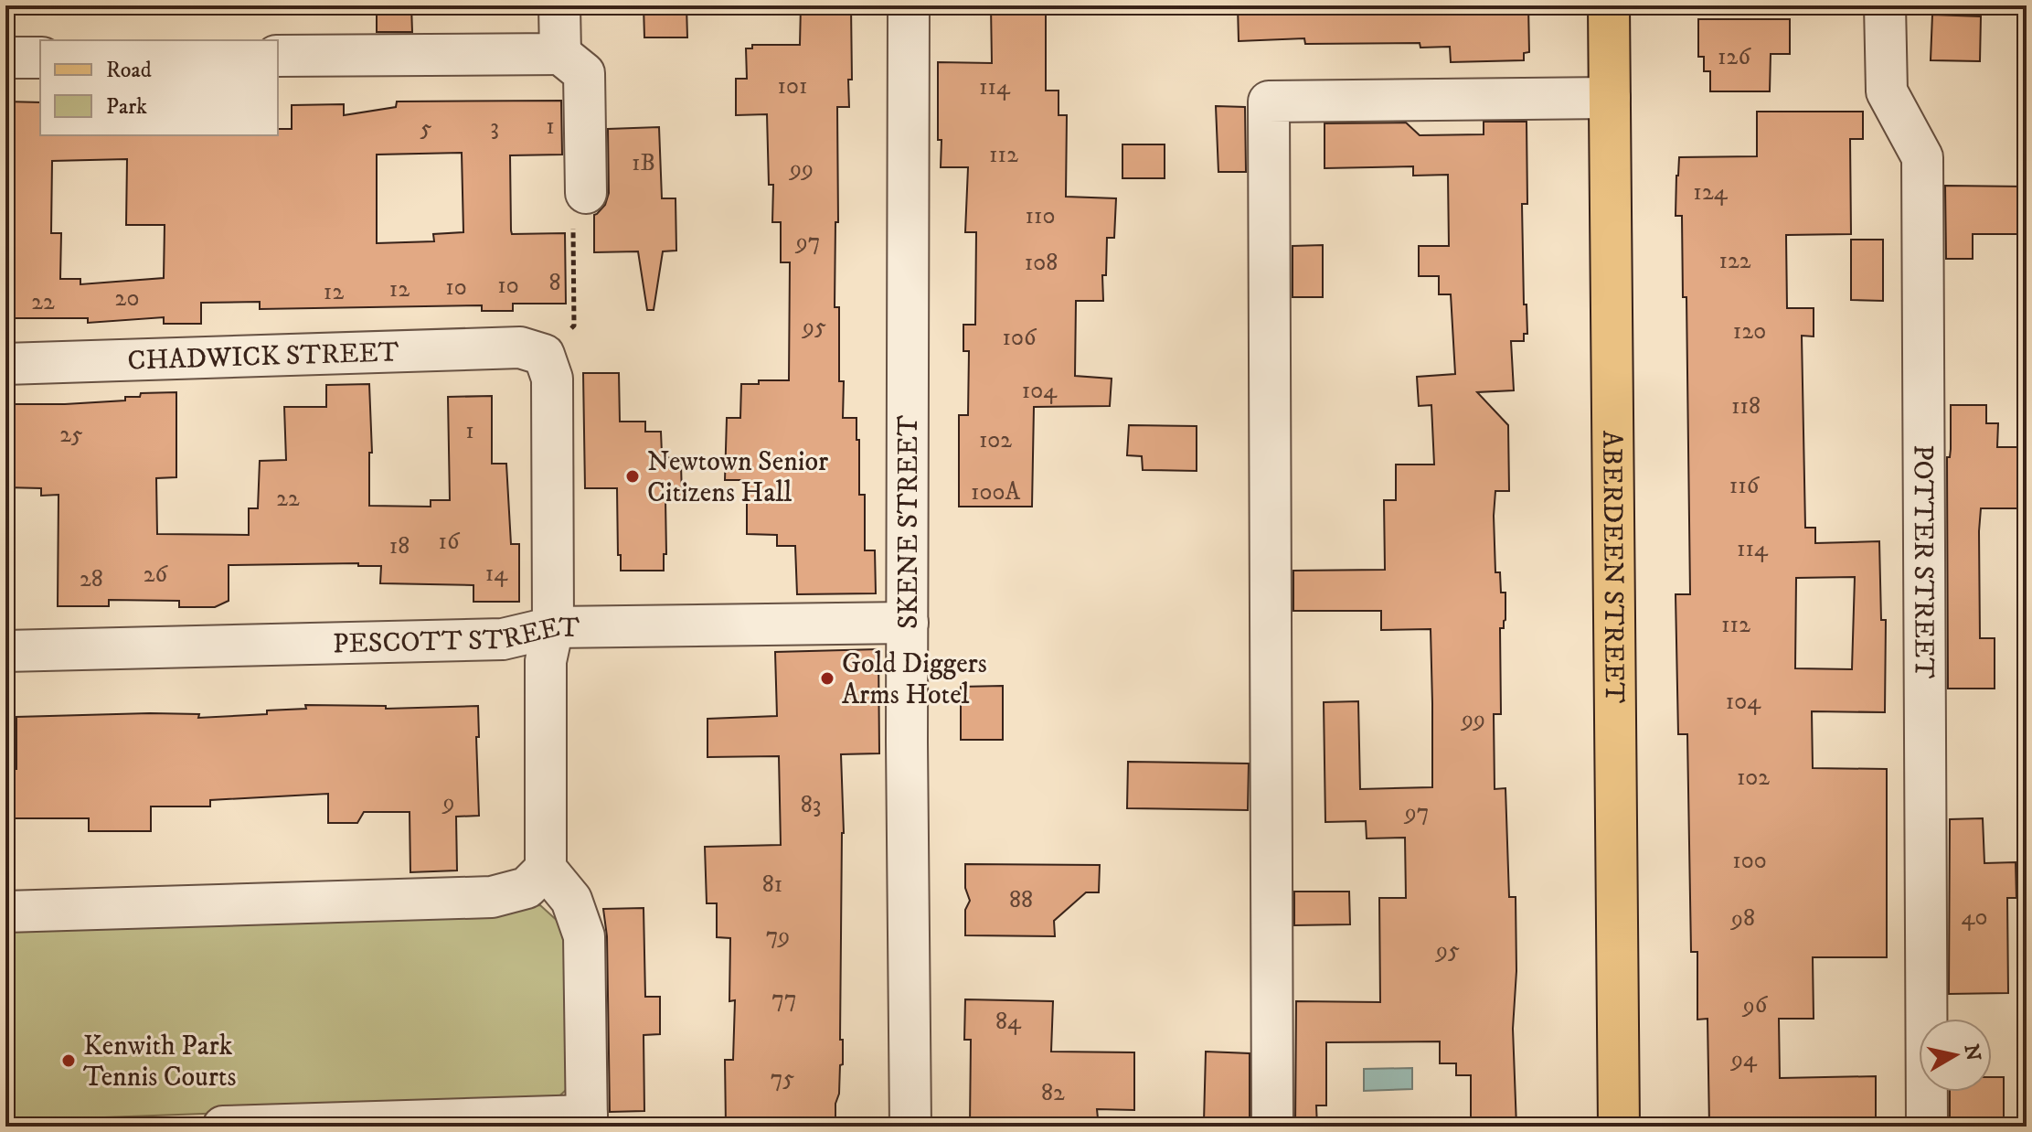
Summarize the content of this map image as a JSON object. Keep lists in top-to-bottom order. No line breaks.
{"streets":{"main road":["ABERDEEN STREET"],"street":["CHADWICK STREET","SKENE STREET","POTTER STREET","PESCOTT STREET"]},"crossings":[["SKENE STREET","PESCOTT STREET"]],"places":["Newtown Senior Citizens Hall","Gold Diggers Arms Hotel","Kenwith Park Tennis Courts"],"house_numbers":["126","101","114","1","3","5","112","1B","99","124","110","97","122","108","8","10","10","12","12","20","22","95","120","106","104","118","1","25","102","116","100A","22","16","18","114","14","26","28","112","104","99","102","9","83","97","100","81","88","40","98","79","95","77","96","84","94","75","82"],"legend":["Road","Park"],"north":"right"}
